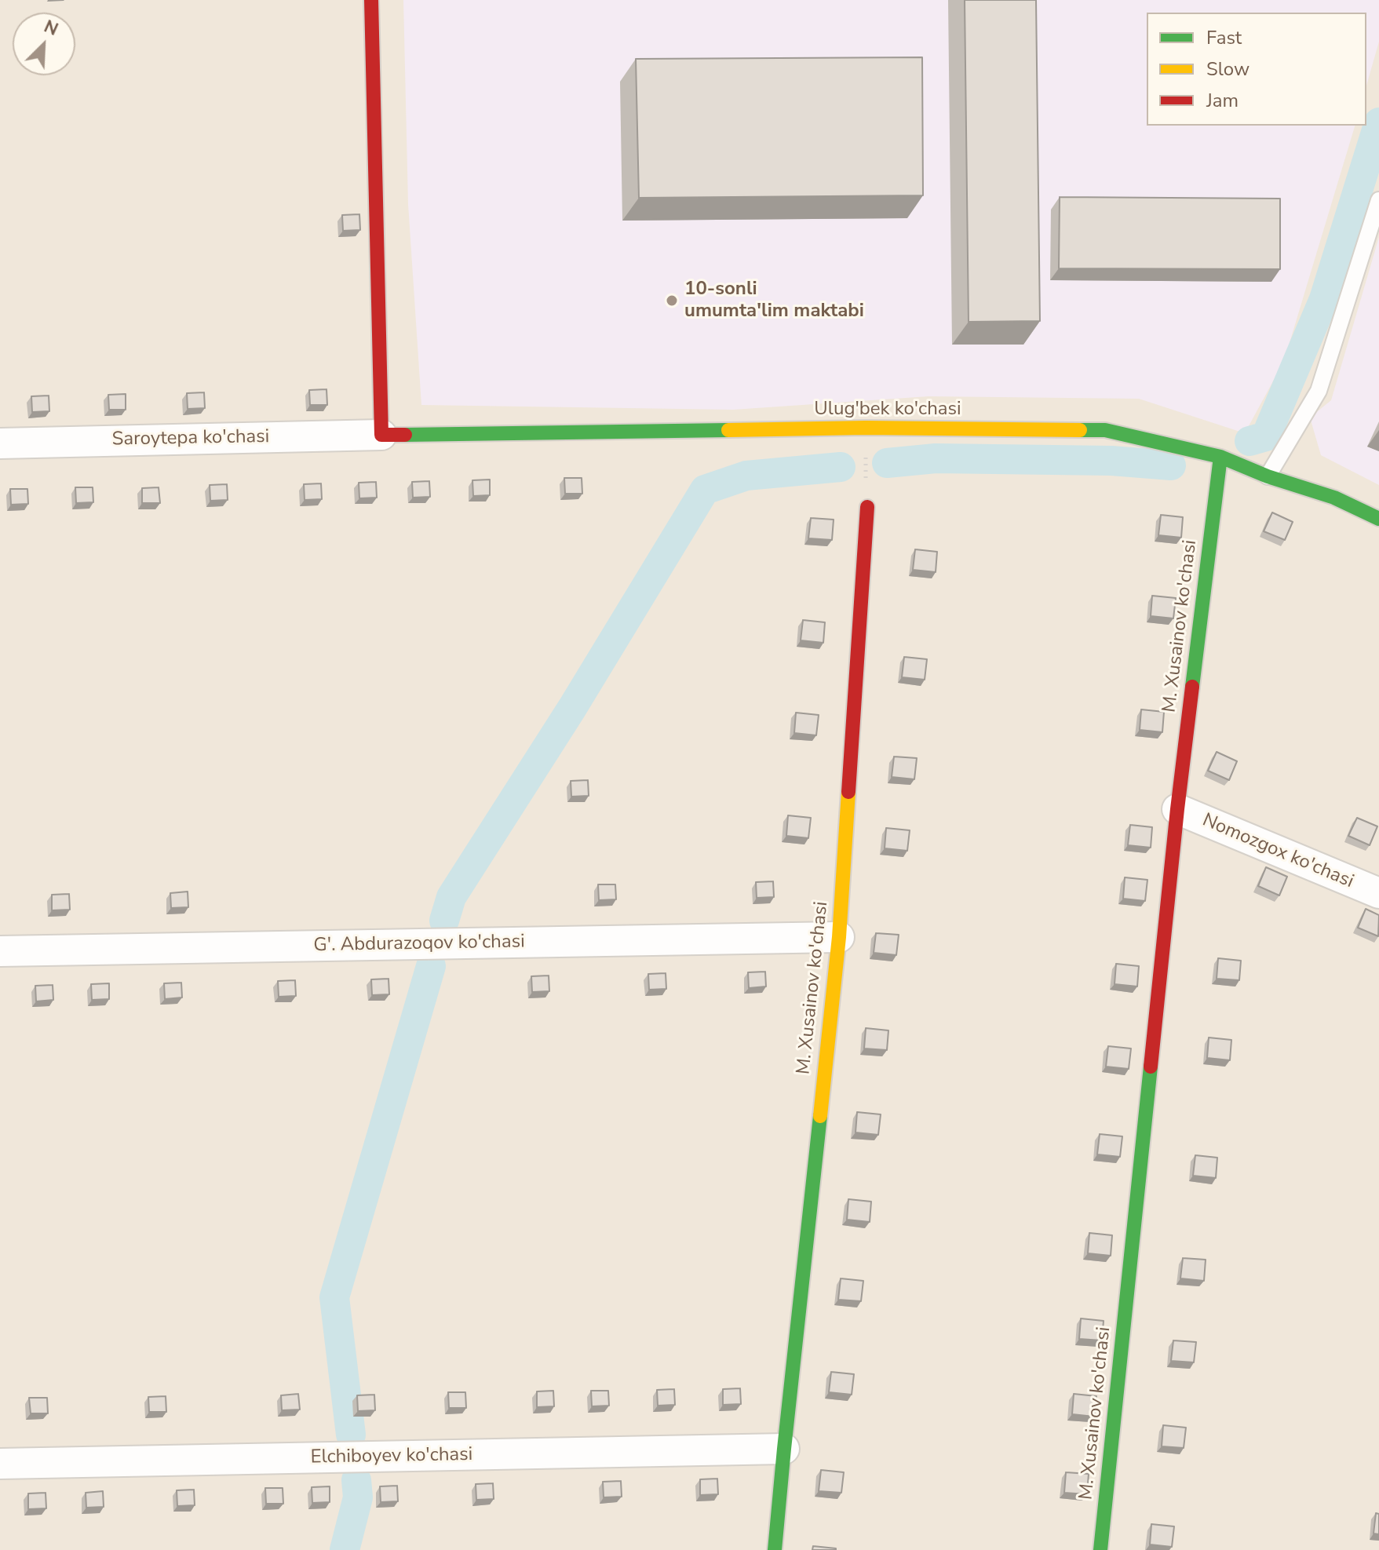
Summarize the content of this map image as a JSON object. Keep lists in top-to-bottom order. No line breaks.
{"streets":{"street":["Ulug'bek ko'chasi","Saroytepa ko'chasi","M. Xusainov ko'chasi","Nomozgox ko'chasi","G'. Abdurazoqov ko'chasi","Elchiboyev ko'chasi"]},"crossings":[["Ulug'bek ko'chasi","Saroytepa ko'chasi"],["Ulug'bek ko'chasi","M. Xusainov ko'chasi"],["M. Xusainov ko'chasi","Nomozgox ko'chasi"],["M. Xusainov ko'chasi","G'. Abdurazoqov ko'chasi"],["M. Xusainov ko'chasi","Elchiboyev ko'chasi"]],"places":["10-sonli umumta'lim maktabi"],"legend":["Fast","Slow","Jam"],"north":"top right"}
